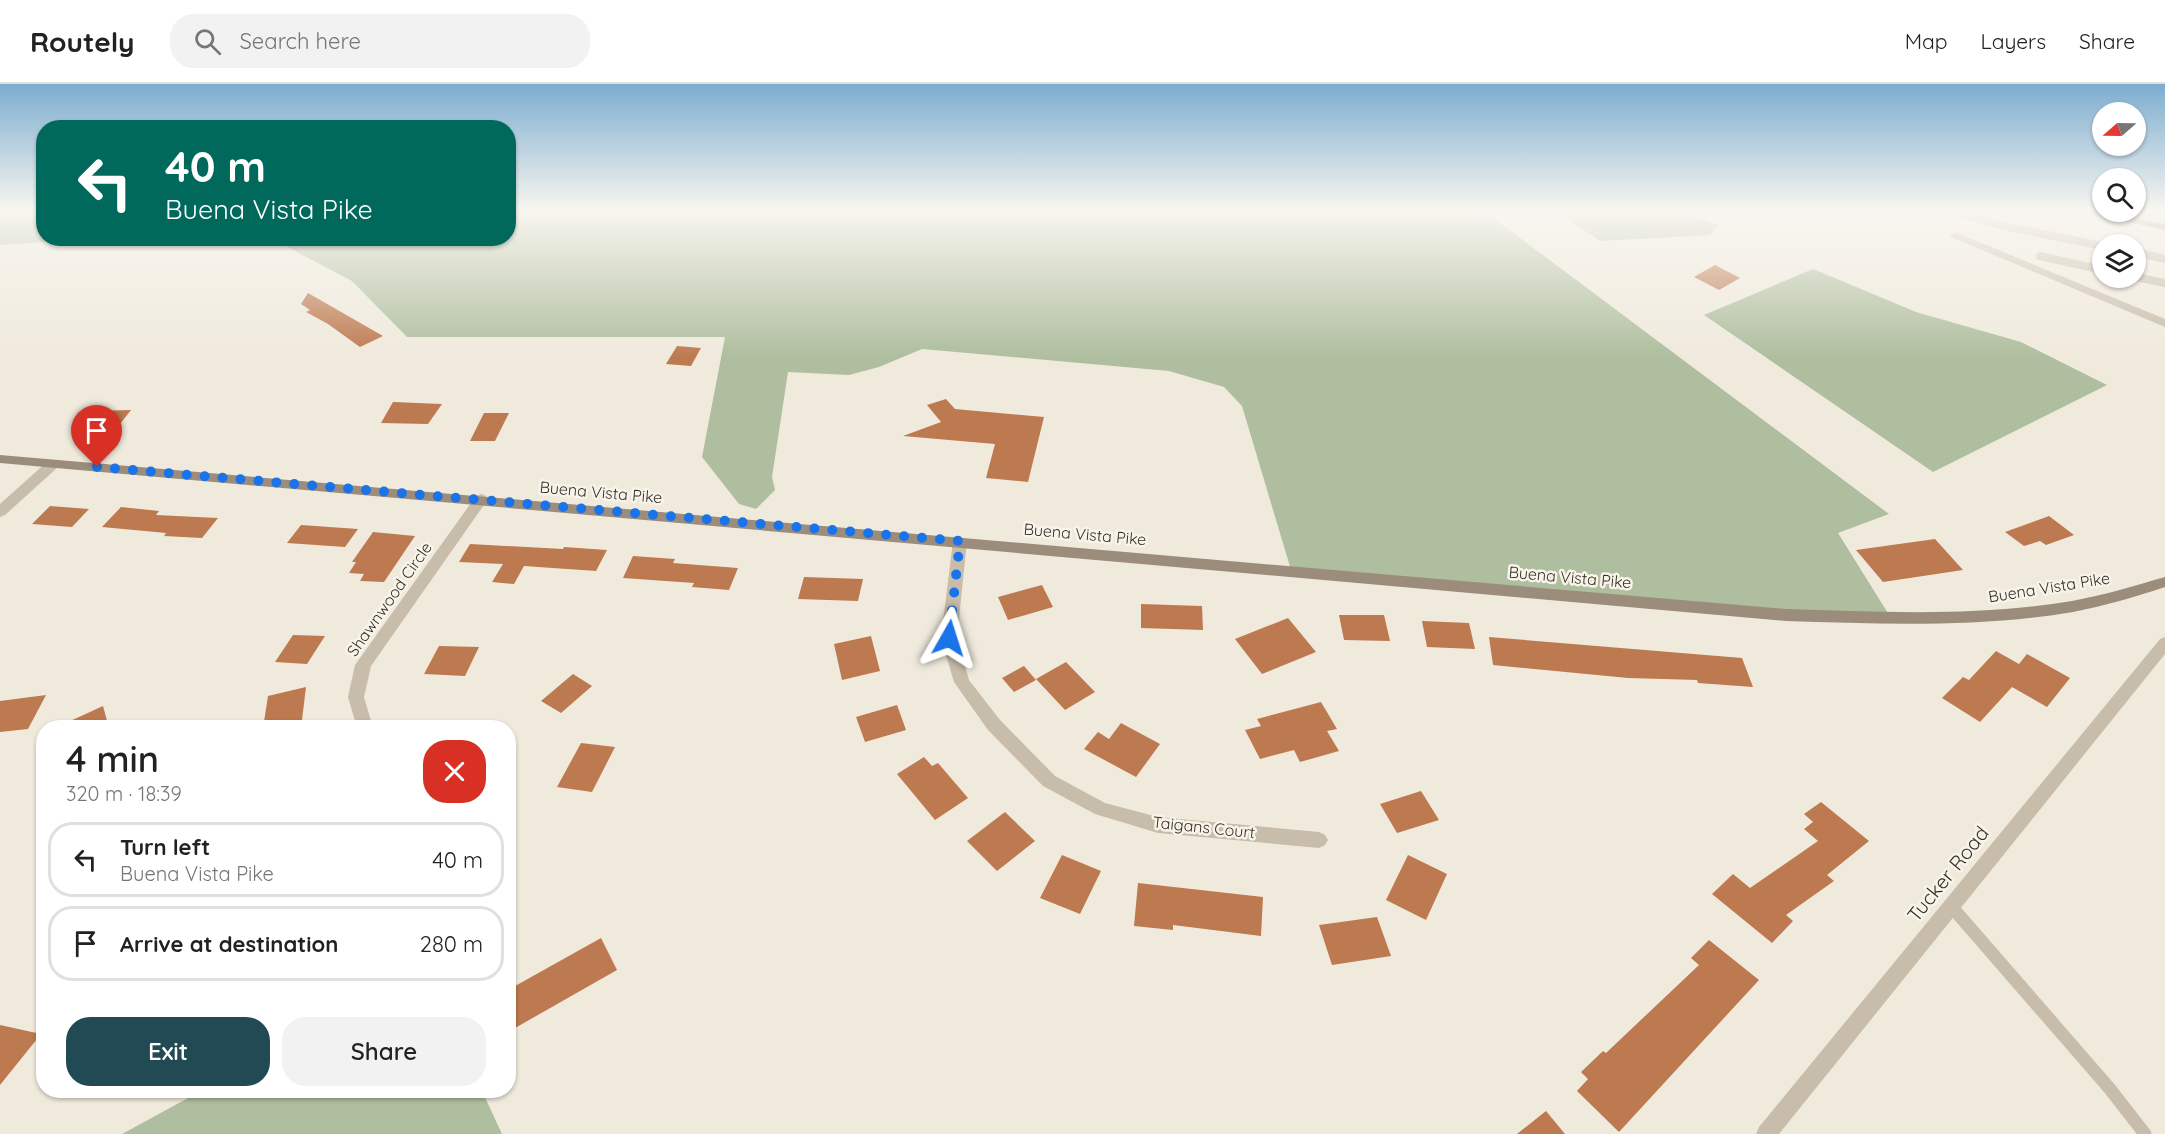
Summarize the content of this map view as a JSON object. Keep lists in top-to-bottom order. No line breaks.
{"streets":{"main road":["Buena Vista Pike"],"street":["Shawnwood Circle","Taigans Court","Tucker Road"]},"crossings":[["Buena Vista Pike","Shawnwood Circle"],["Buena Vista Pike","Taigans Court"]],"north":"left","page":{"header":"Routely","search":"Search here","nav":["Map","Layers","Share"],"turn":["40 m","Buena Vista Pike"],"heading":["4 min","320 m · 18:39"],"list":[{"name":"Turn left","note":"Buena Vista Pike","value":"40 m"},{"name":"Arrive at destination","value":"280 m"}],"buttons":["Exit","Share"]}}
